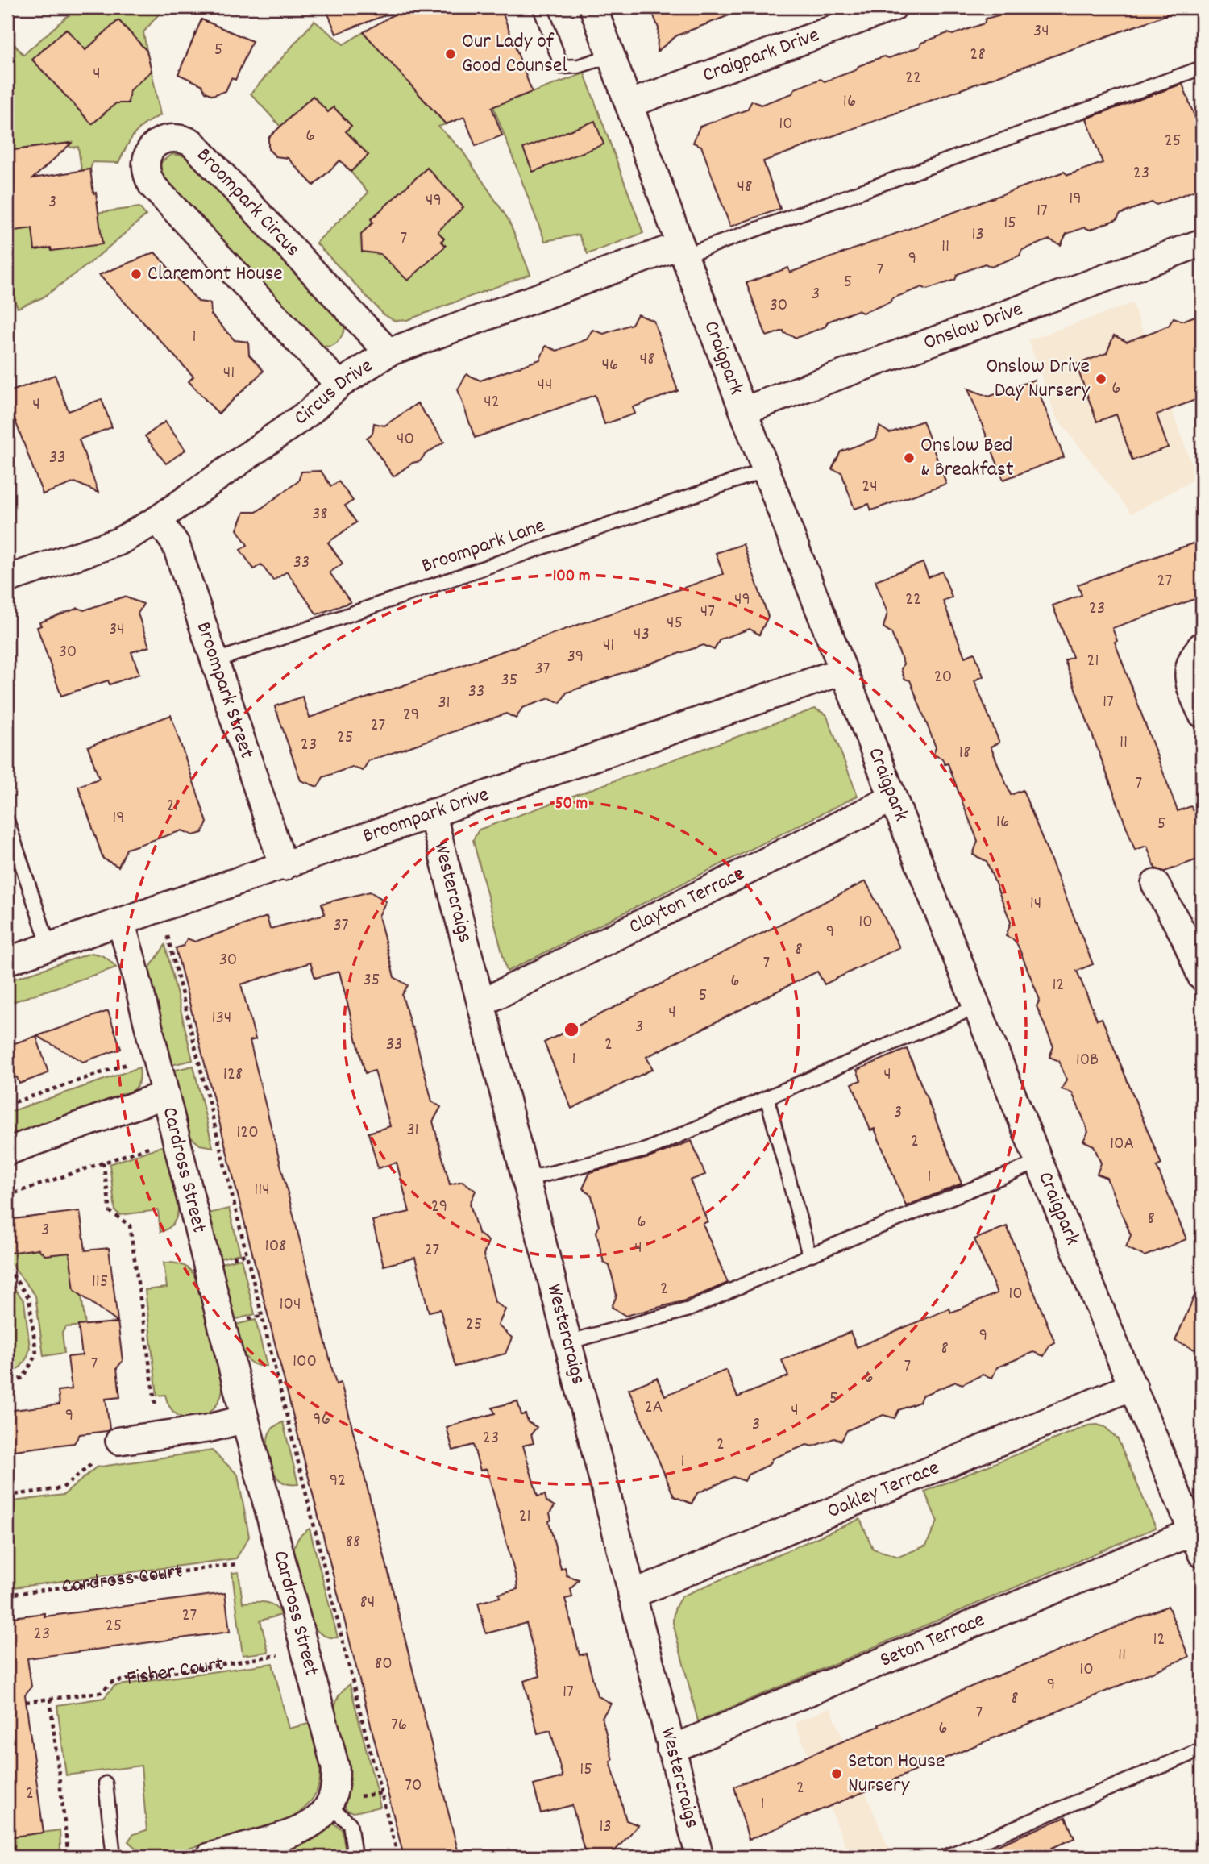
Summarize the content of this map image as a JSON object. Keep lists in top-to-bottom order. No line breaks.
{"streets":{"street":["Craigpark Drive","Broompark Circus","Onslow Drive","Craigpark","Circus Drive","Broompark Street","Broompark Drive","Westercraigs","Clayton Terrace","Cardross Street","Oakley Terrace","Seton Terrace"],"lane":["Broompark Lane"],"path":["Cardross Court","Fisher Court"]},"crossings":[["Craigpark Drive","Craigpark"],["Broompark Circus","Circus Drive"],["Onslow Drive","Craigpark"],["Craigpark","Circus Drive"],["Craigpark","Broompark Lane"],["Craigpark","Broompark Drive"],["Craigpark","Clayton Terrace"],["Craigpark","Oakley Terrace"],["Craigpark","Seton Terrace"],["Circus Drive","Broompark Street"],["Broompark Lane","Broompark Street"],["Broompark Street","Broompark Drive"],["Broompark Drive","Westercraigs"],["Broompark Drive","Cardross Street"],["Westercraigs","Clayton Terrace"],["Westercraigs","Oakley Terrace"],["Westercraigs","Seton Terrace"],["Cardross Street","Fisher Court"]],"places":["Our Lady of Good Counsel","Claremont House","Onslow Drive Day Nursery","Onslow Bed & Breakfast","Seton House Nursery"],"house_numbers":["34","5","28","4","22","16","10","6","25","23","48","19","49","3","17","15","13","7","11","9","7","5","3","30","1","48","46","41","44","6","42","4","40","33","24","38","33","27","49","22","23","47","45","34","43","41","30","39","21","37","20","35","33","17","31","29","27","25","11","23","18","7","21","19","16","5","14","10","37","9","8","30","7","35","6","12","5","4","134","3","33","2","1","10B","128","4","3","31","120","2","10A","1","114","29","8","6","3","108","4","27","115","2","10","104","25","9","8","100","7","7","6","5","2A","4","9","96","3","23","2","1","92","21","88","84","27","25","23","12","11","80","10","9","17","8","7","76","6","15","70","2","2","1","13"],"rings":["100 m","50 m"]}
